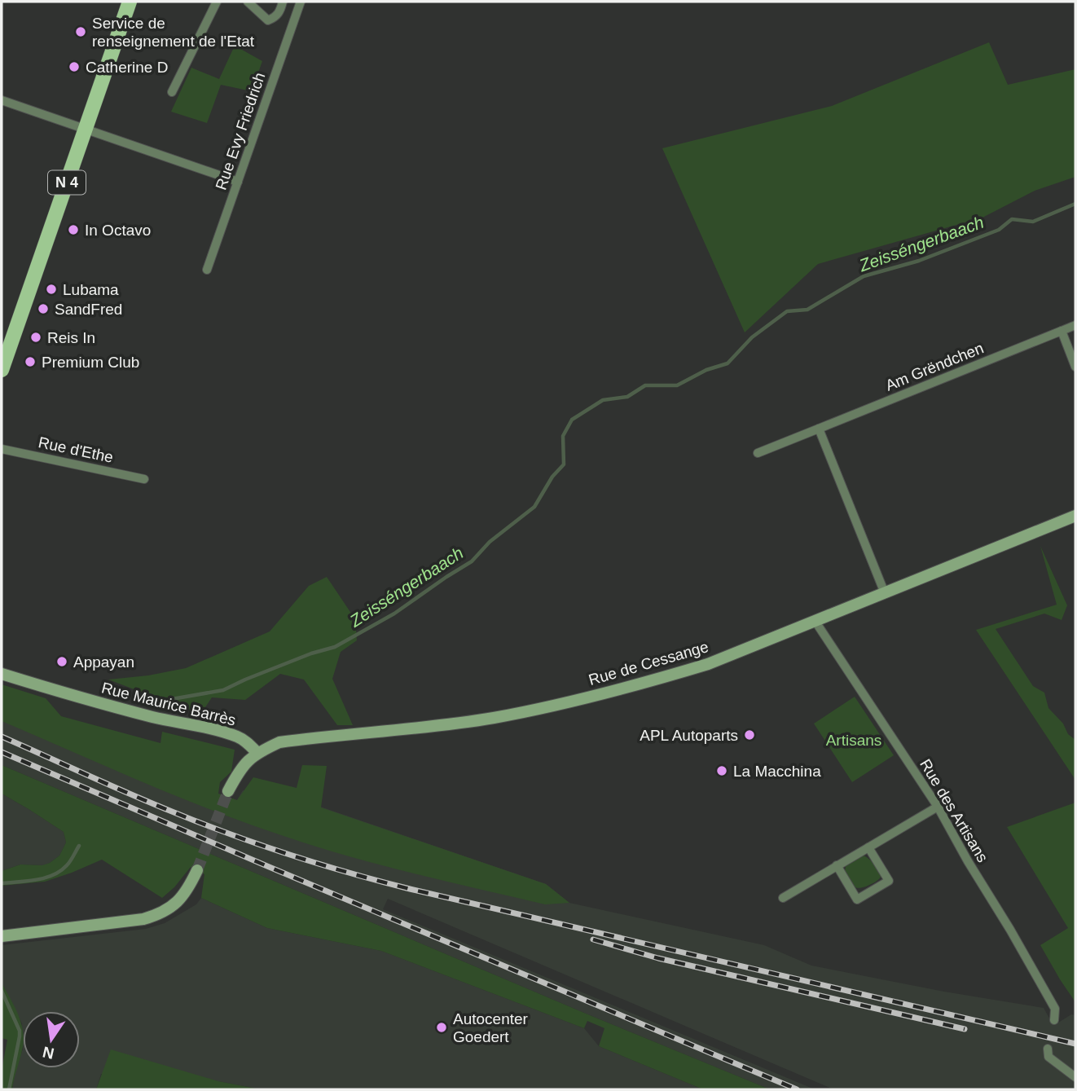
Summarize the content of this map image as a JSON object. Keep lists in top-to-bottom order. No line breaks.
{"streets":{"main road":["N 4","Rue de Cessange","Rue Maurice Barrès"],"street":["Rue Evy Friedrich","Am Grëndchen","Rue d'Ethe","Rue des Artisans"]},"crossings":[["Rue de Cessange","Rue Maurice Barrès"],["Rue de Cessange","Rue des Artisans"]],"water":["Zeisséngerbaach"],"parks":["Artisans"],"places":["Service de renseignement de l'Etat","Catherine D","In Octavo","Lubama","SandFred","Reis In","Premium Club","Appayan","APL Autoparts","La Macchina","Autocenter Goedert"],"north":"bottom"}
